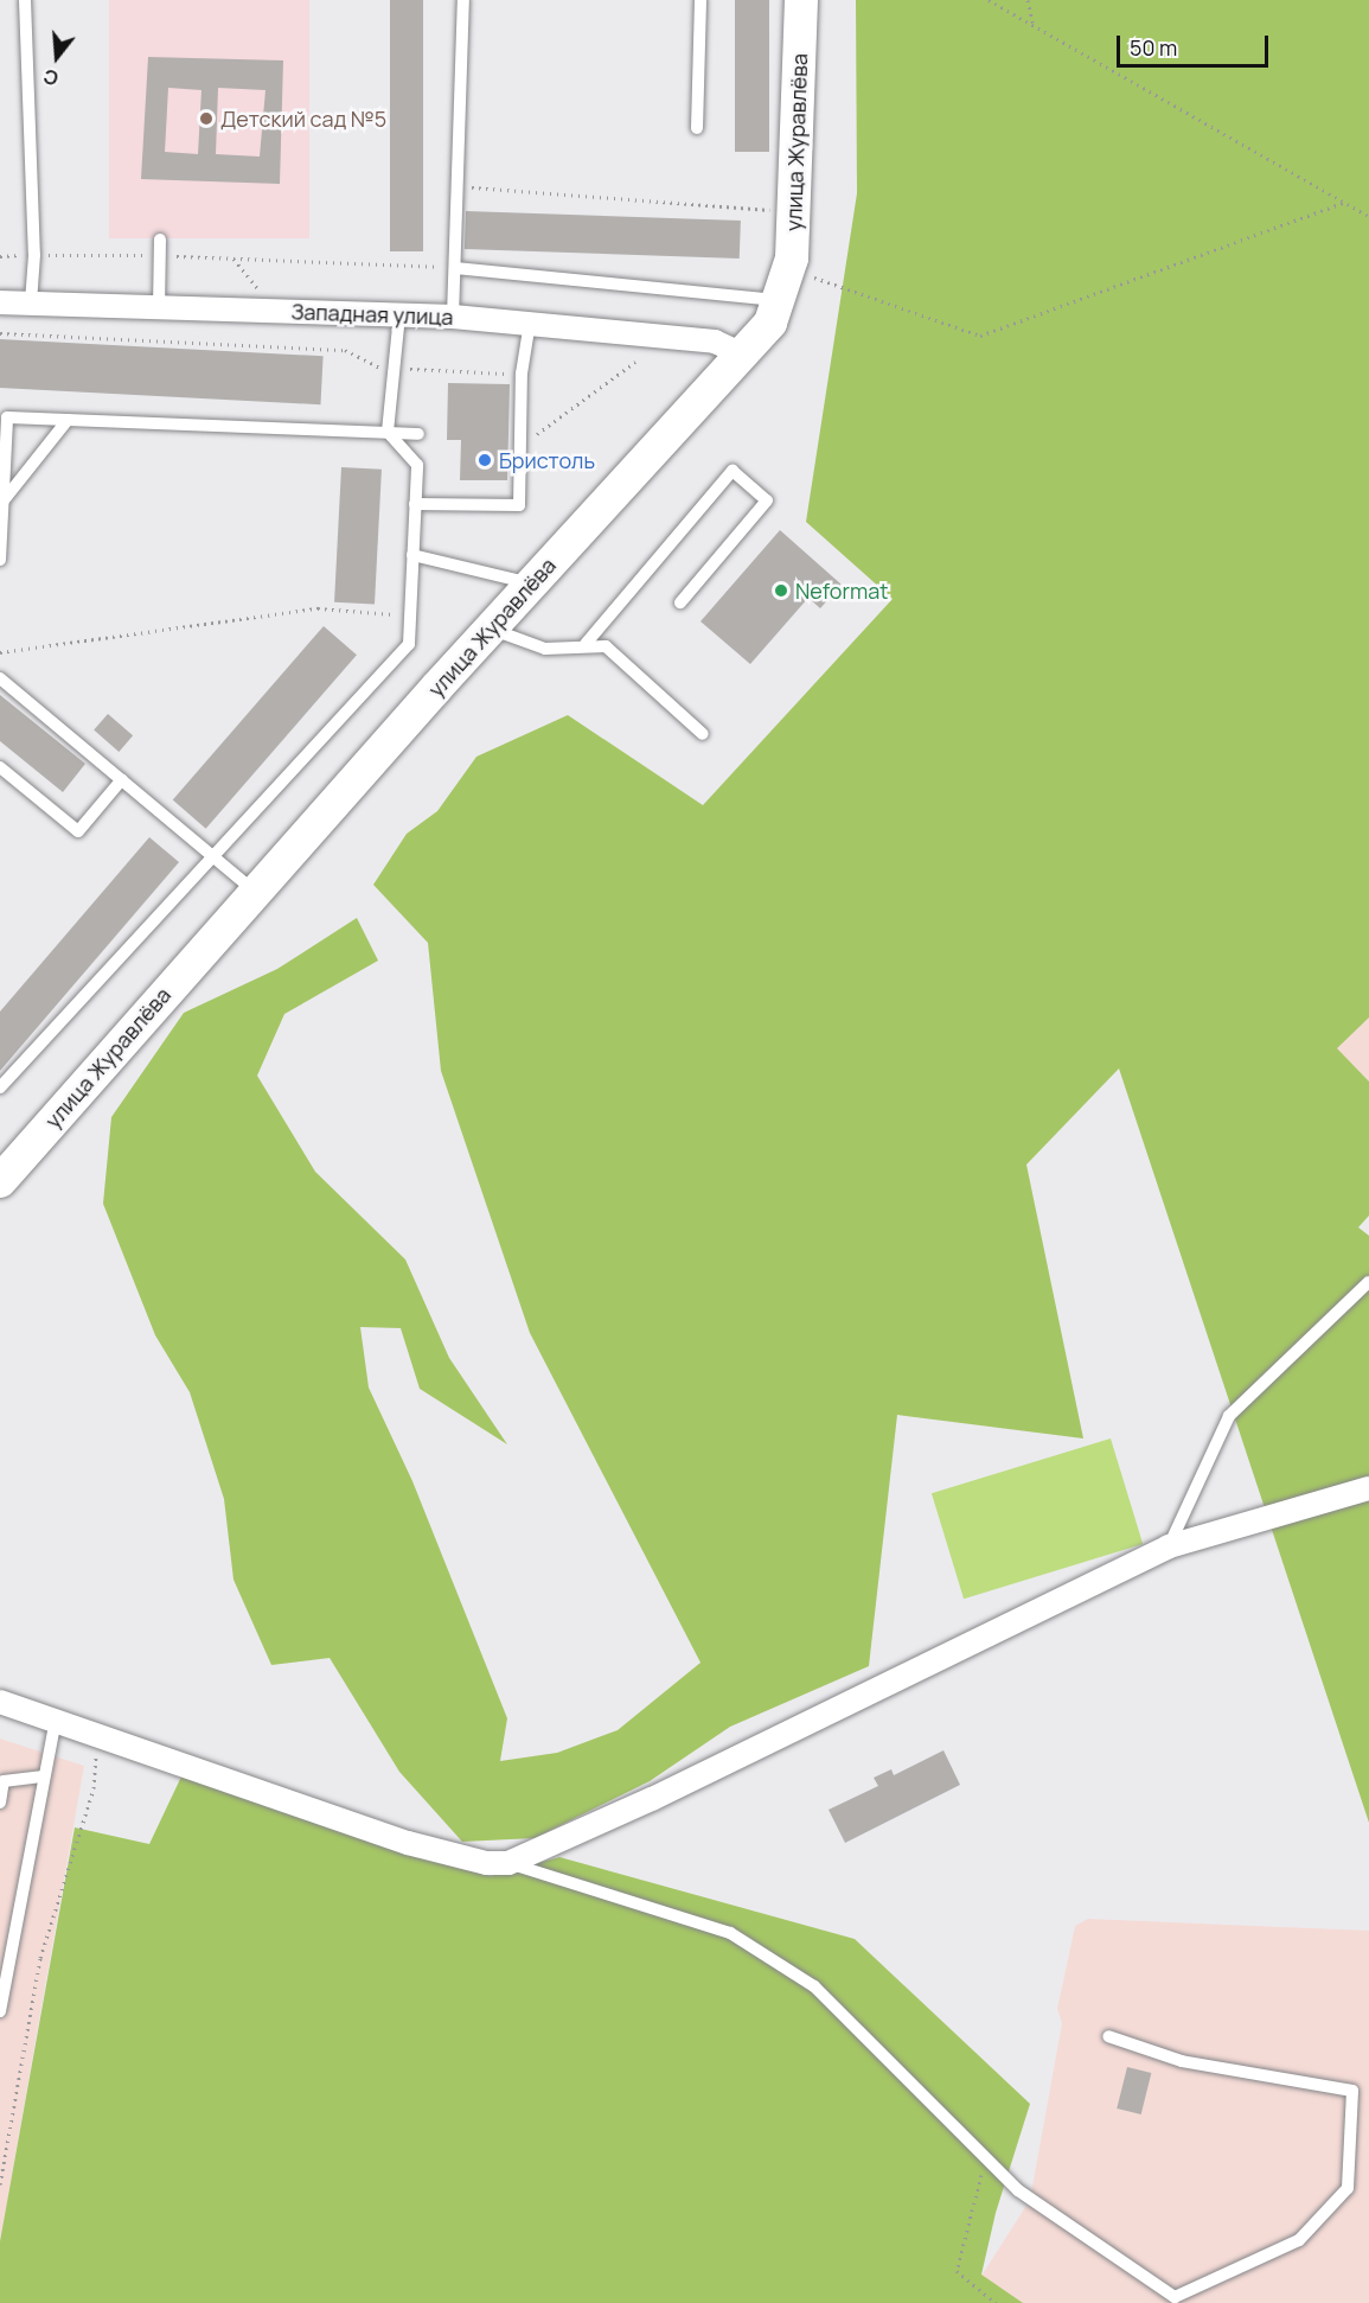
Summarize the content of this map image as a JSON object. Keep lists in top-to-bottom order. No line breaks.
{"streets":{"street":["улица Журавлёва","Западная улица"]},"crossings":[["улица Журавлёва","Западная улица"]],"places":["Детский сад №5","Бристоль","Neformat"],"scale_bar":"50 m","north":"bottom"}
